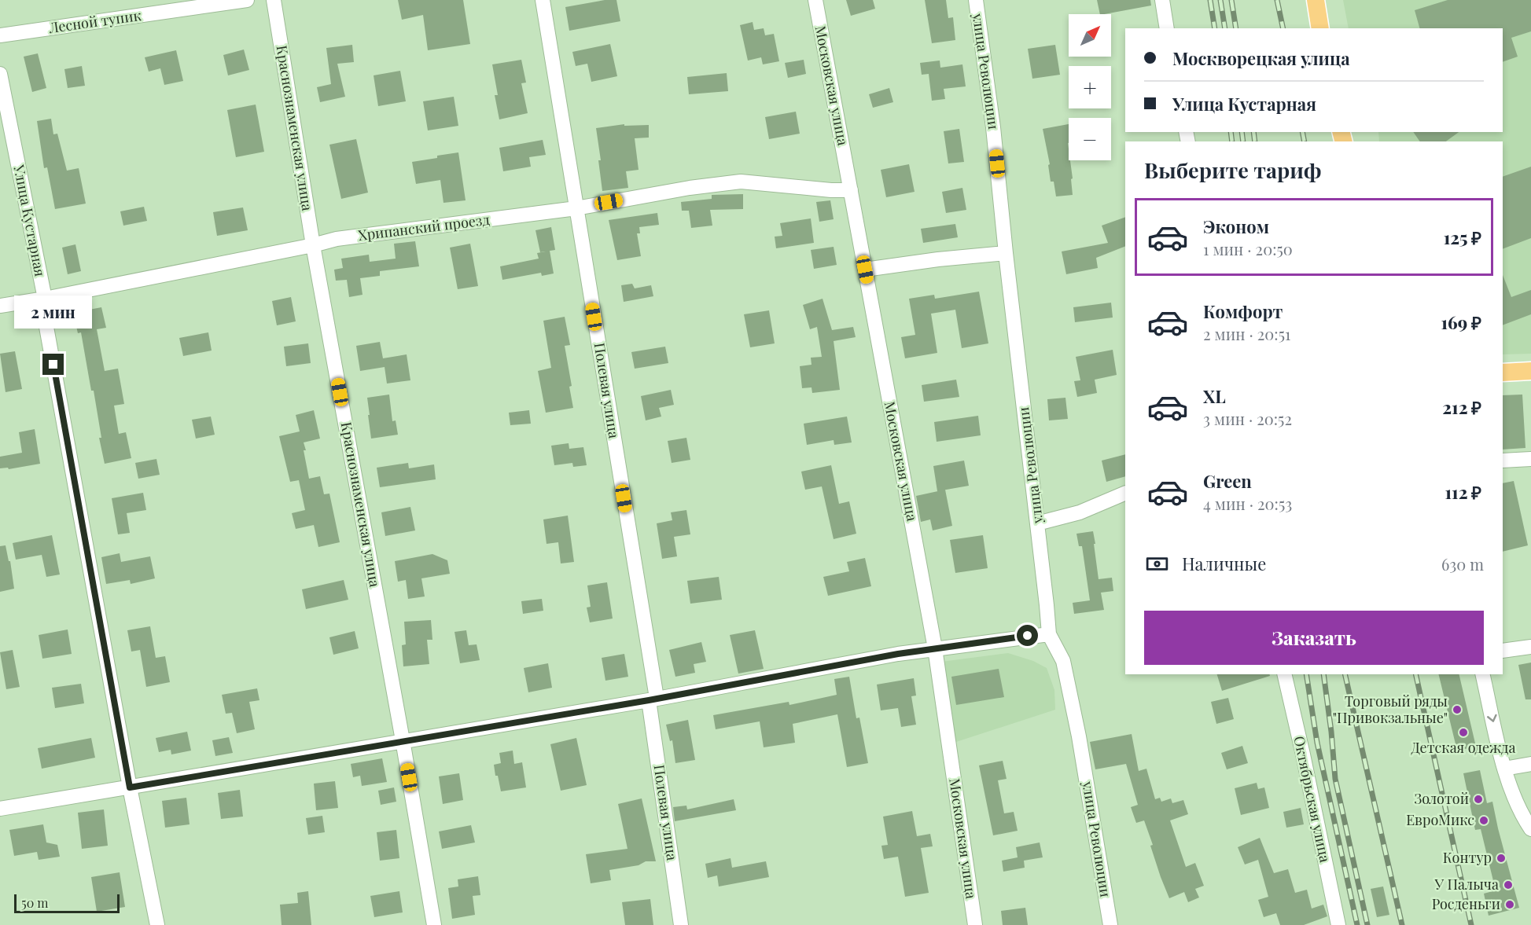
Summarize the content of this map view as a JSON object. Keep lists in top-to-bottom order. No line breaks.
{"streets":{"street":["Лесной тупик","улица Революции","Московская улица","Краснознаменская улица","Улица Кустарная","Хрипанский проезд","Полевая улица","Октябрьская улица"]},"crossings":[["Московская улица","Хрипанский проезд"],["Краснознаменская улица","Хрипанский проезд"],["Улица Кустарная","Хрипанский проезд"],["Хрипанский проезд","Полевая улица"]],"places":["Торговый ряды \"Привокзальные\"","Детская одежда","Золотой","ЕвроМикс","Контур","У Палыча","Росденьги"],"scale_bar":"50 m","north":"top right","page":{"map_buttons":["+","−"],"banner":["Москворецкая улица","Улица Кустарная"],"heading":"Выберите тариф","list":[{"name":"Эконом","note":"1 мин · 20:50","value":"125 ₽"},{"name":"Комфорт","note":"2 мин · 20:51","value":"169 ₽"},{"name":"XL","note":"3 мин · 20:52","value":"212 ₽"},{"name":"Green","note":"4 мин · 20:53","value":"112 ₽"}],"bubble":"2 мин","pay":["Наличные","630 m"],"buttons":"Заказать","scale":"50 m"}}
